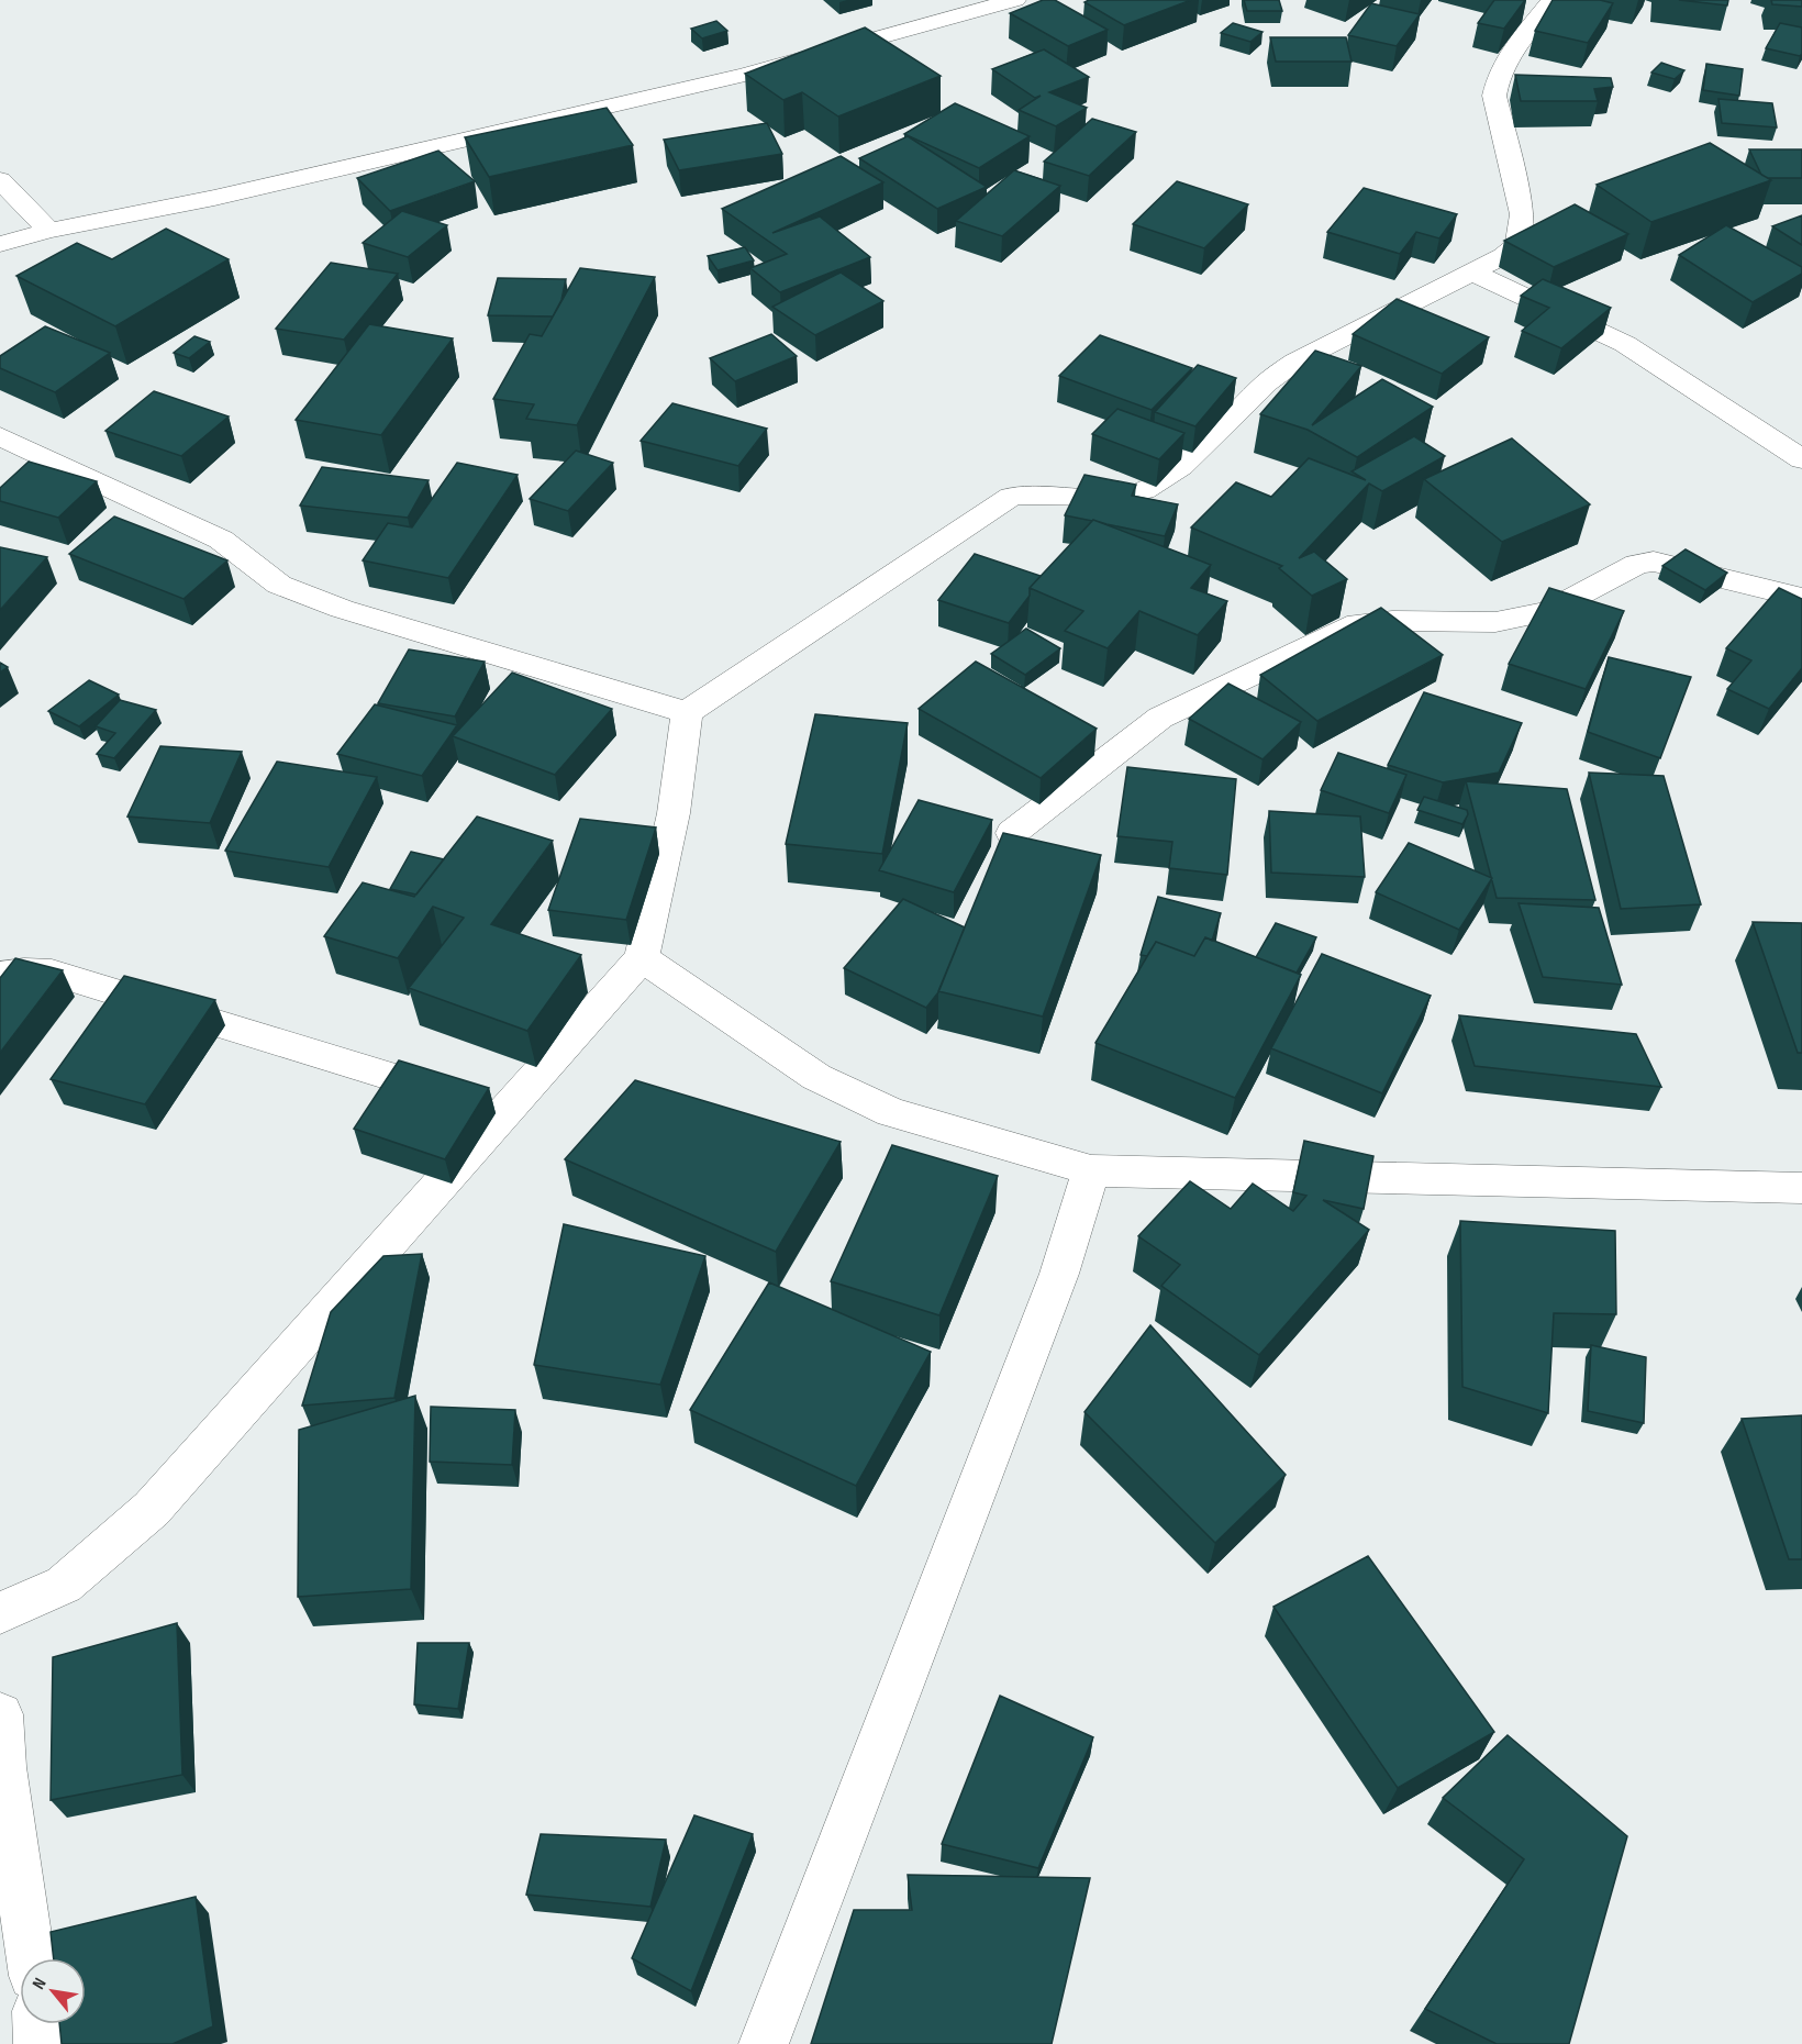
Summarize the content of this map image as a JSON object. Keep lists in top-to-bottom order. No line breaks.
{"north":"top left"}
